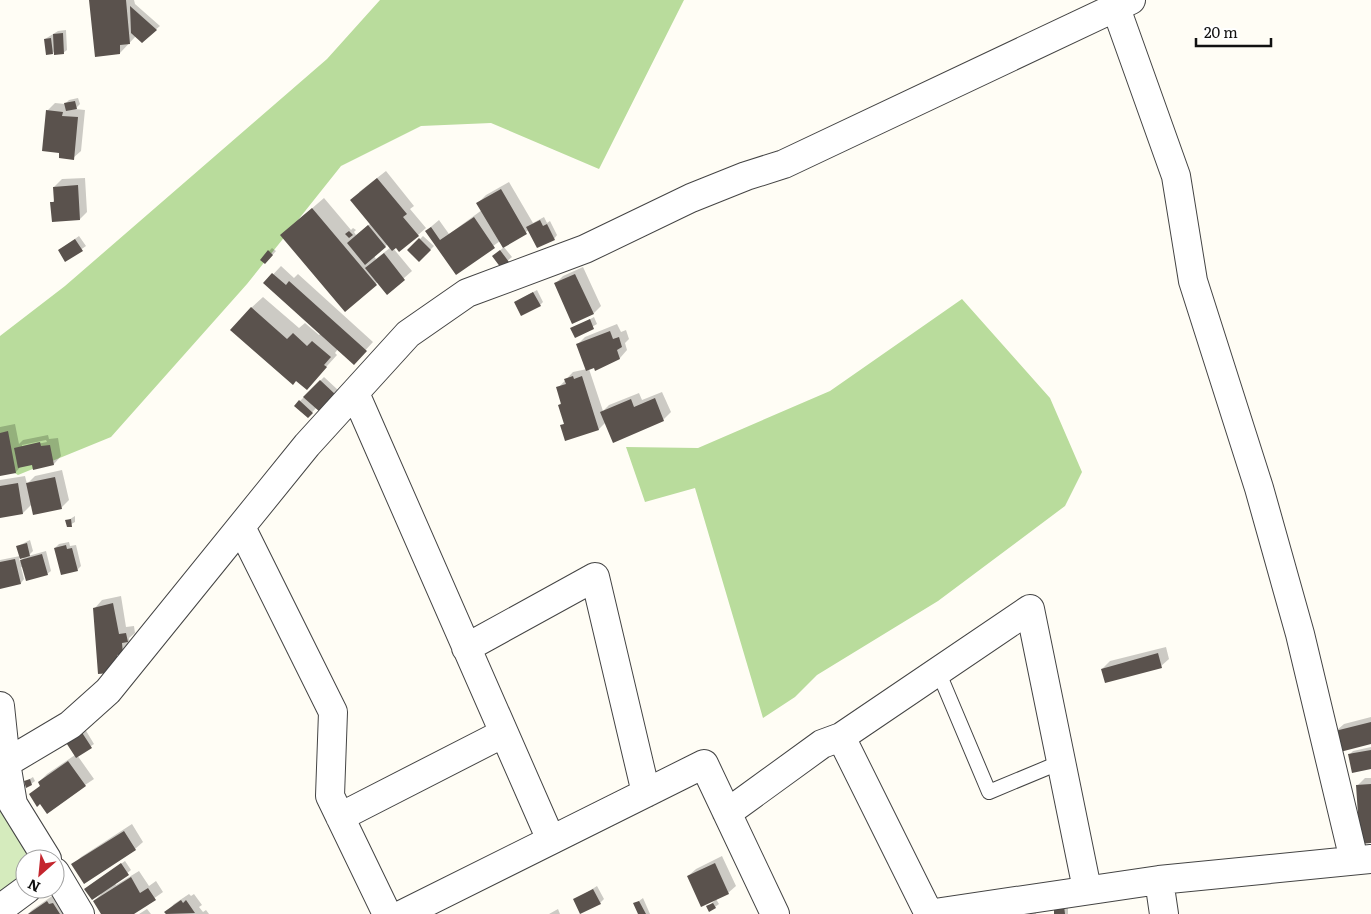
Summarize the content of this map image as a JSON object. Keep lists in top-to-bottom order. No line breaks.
{"scale_bar":"20 m","north":"bottom left"}
